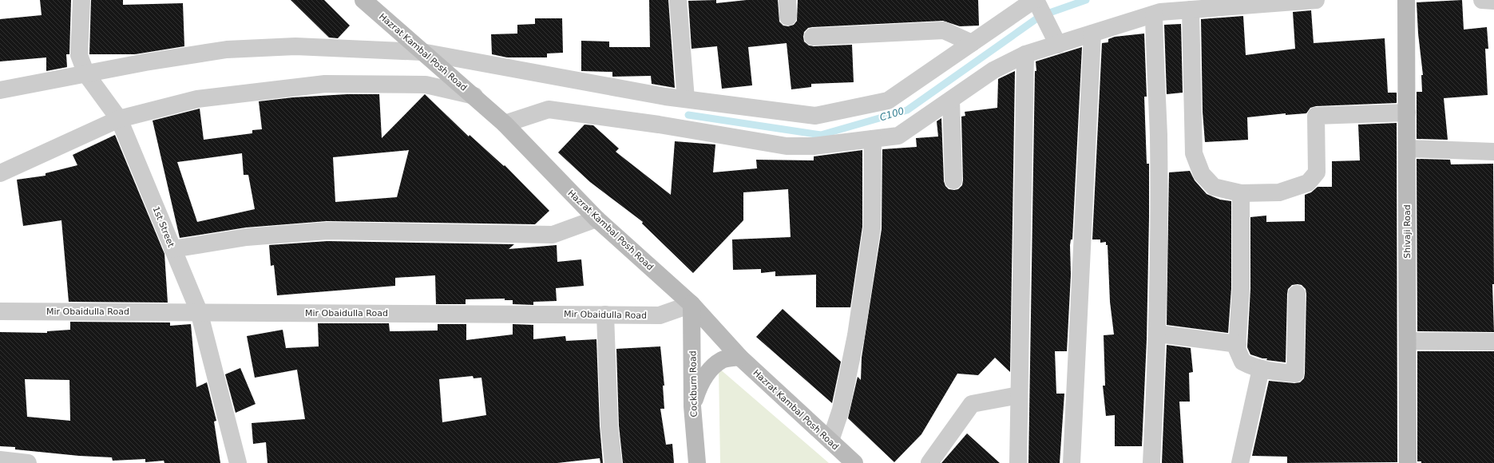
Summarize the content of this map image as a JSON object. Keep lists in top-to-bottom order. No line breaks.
{"streets":{"street":["Hazrat Kambal Posh Road","1st Street","Shivaji Road","Mir Obaidulla Road","Cockburn Road"]},"crossings":[["Hazrat Kambal Posh Road","Mir Obaidulla Road"],["Hazrat Kambal Posh Road","Cockburn Road"],["1st Street","Mir Obaidulla Road"],["Mir Obaidulla Road","Cockburn Road"]],"water":["C100"]}
